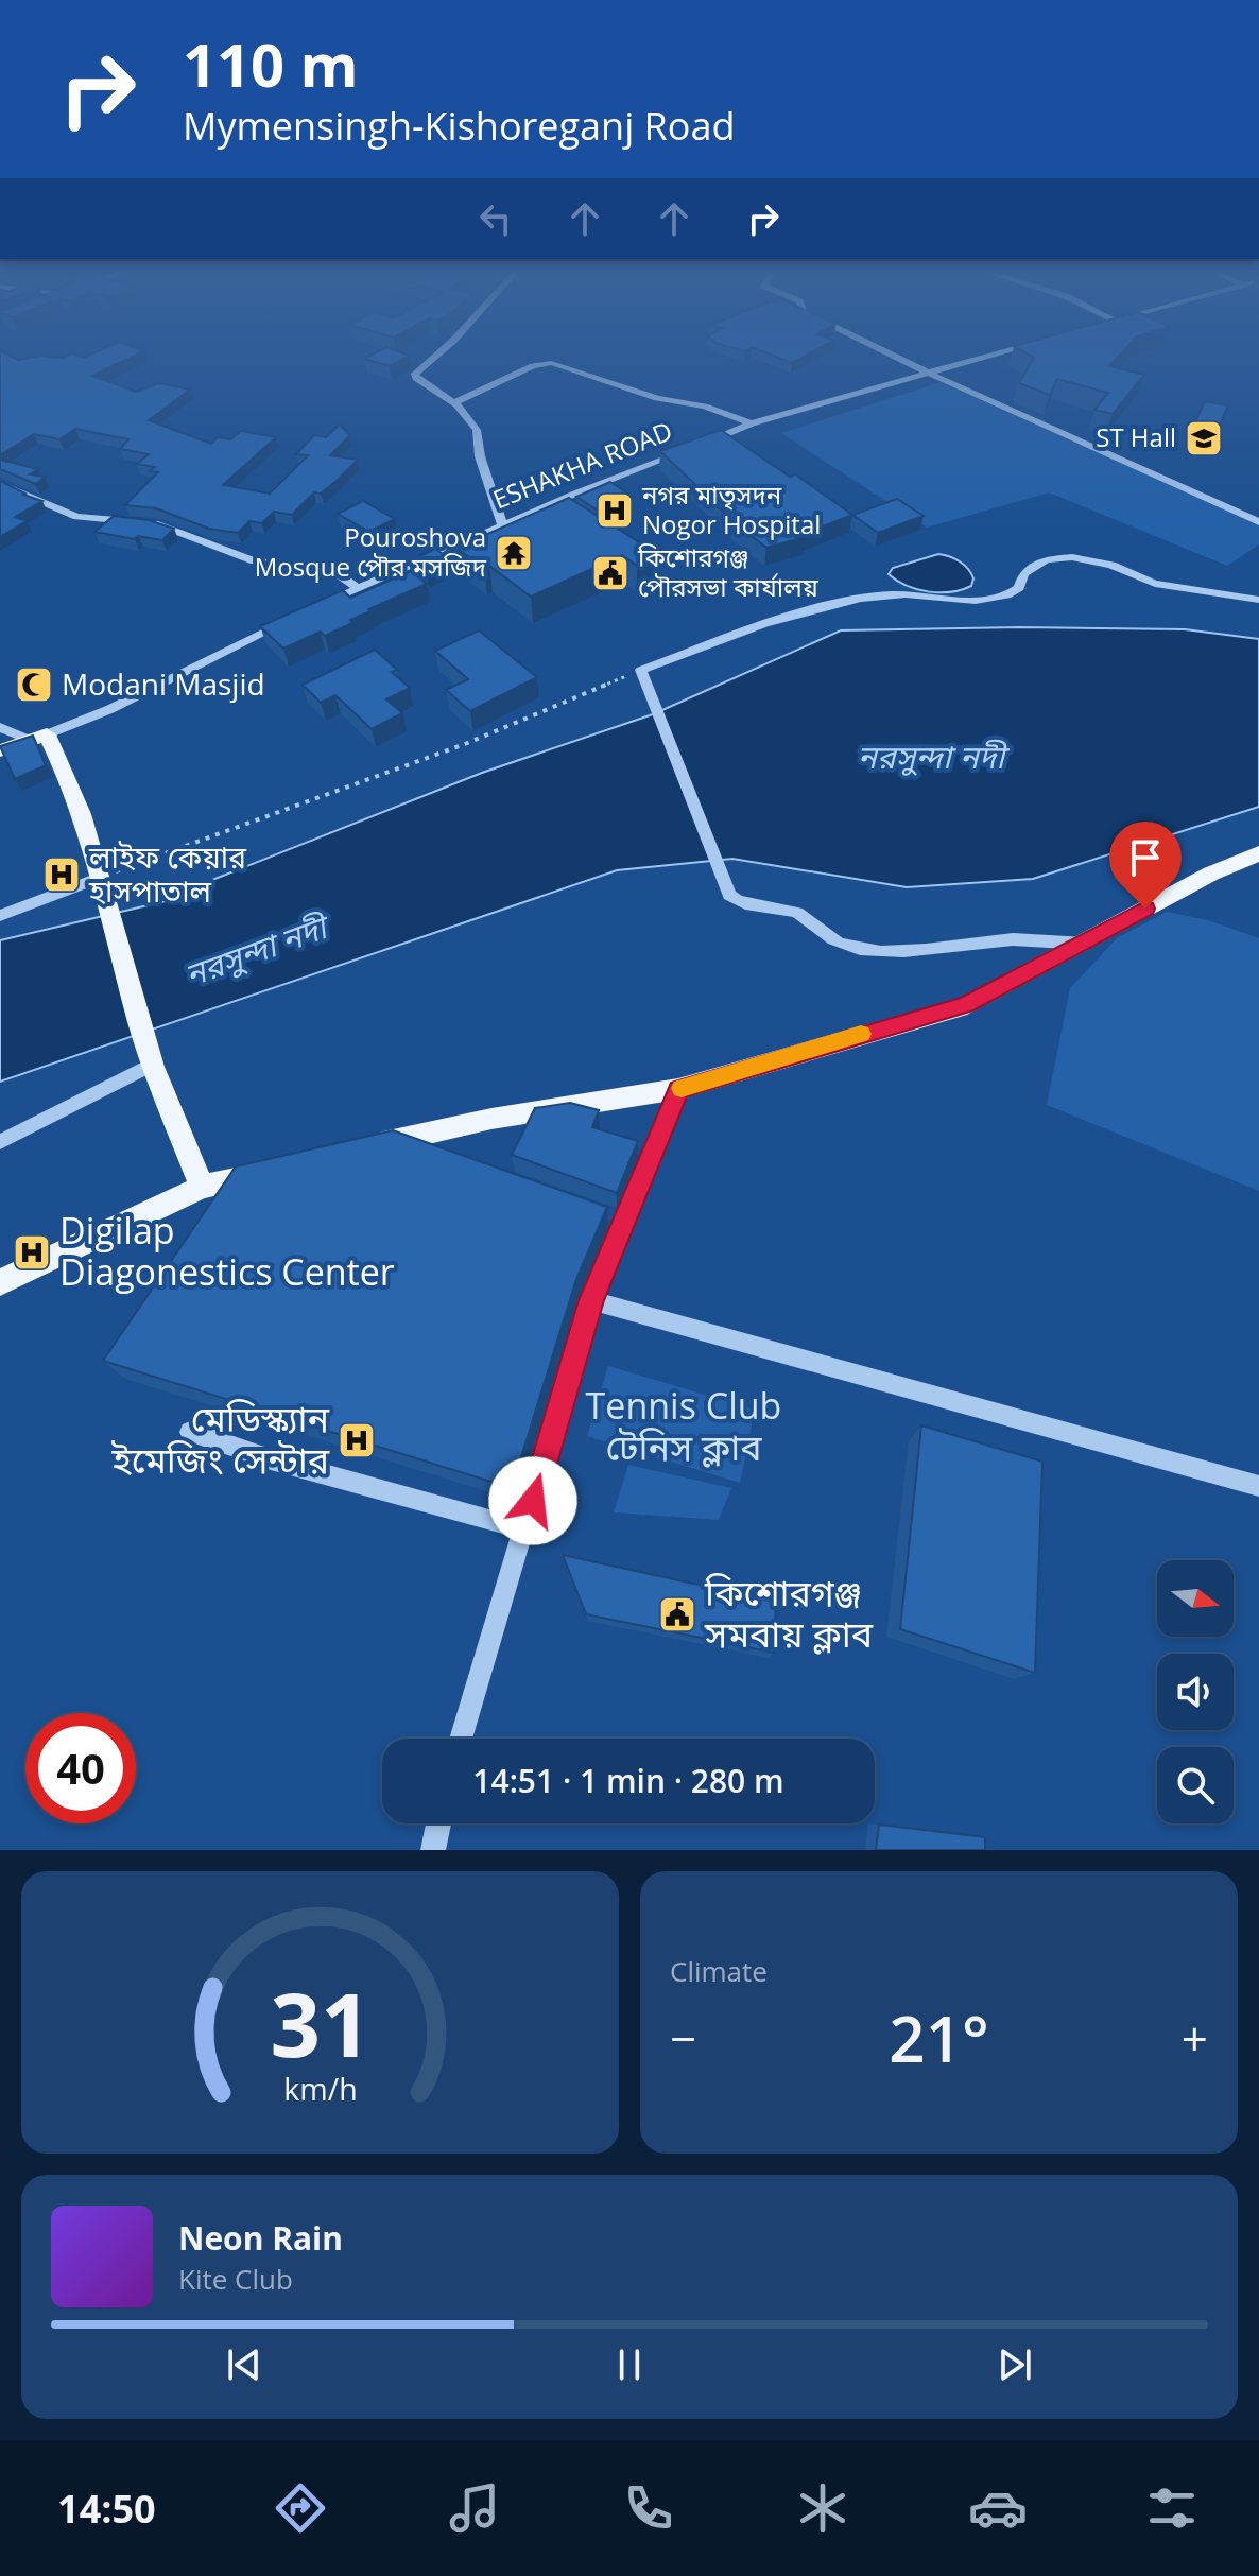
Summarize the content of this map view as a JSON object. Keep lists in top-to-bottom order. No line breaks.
{"streets":{"street":["ESHAKHA ROAD"]},"water":["নরসুন্দা নদী"],"parks":["Tennis Club টেনিস ক্লাব"],"places":{"school or university":["ST Hall"],"hospital":["নগর মাতৃসদন Nogor Hospital","লাইফ কেয়ার হাসপাতাল","Digilap Diagonestics Center","মেডিস্ক্যান ইমেজিং সেন্টার"],"temple":["Pouroshova Mosque পৌর মসজিদ"],"public building":["কিশোরগঞ্জ পৌরসভা কার্যালয়","কিশোরগঞ্জ সমবায় ক্লাব"],"mosque":["Modani Masjid"]},"north":"right","page":{"turn":["110 m","Mymensingh-Kishoreganj Road"],"limit":"40","trip":"14:51 · 1 min · 280 m","tile":"Climate","heat":["−","21°","+"],"song":["Neon Rain","Kite Club"],"tabs":"14:50","gauge":["31","km/h"]}}
